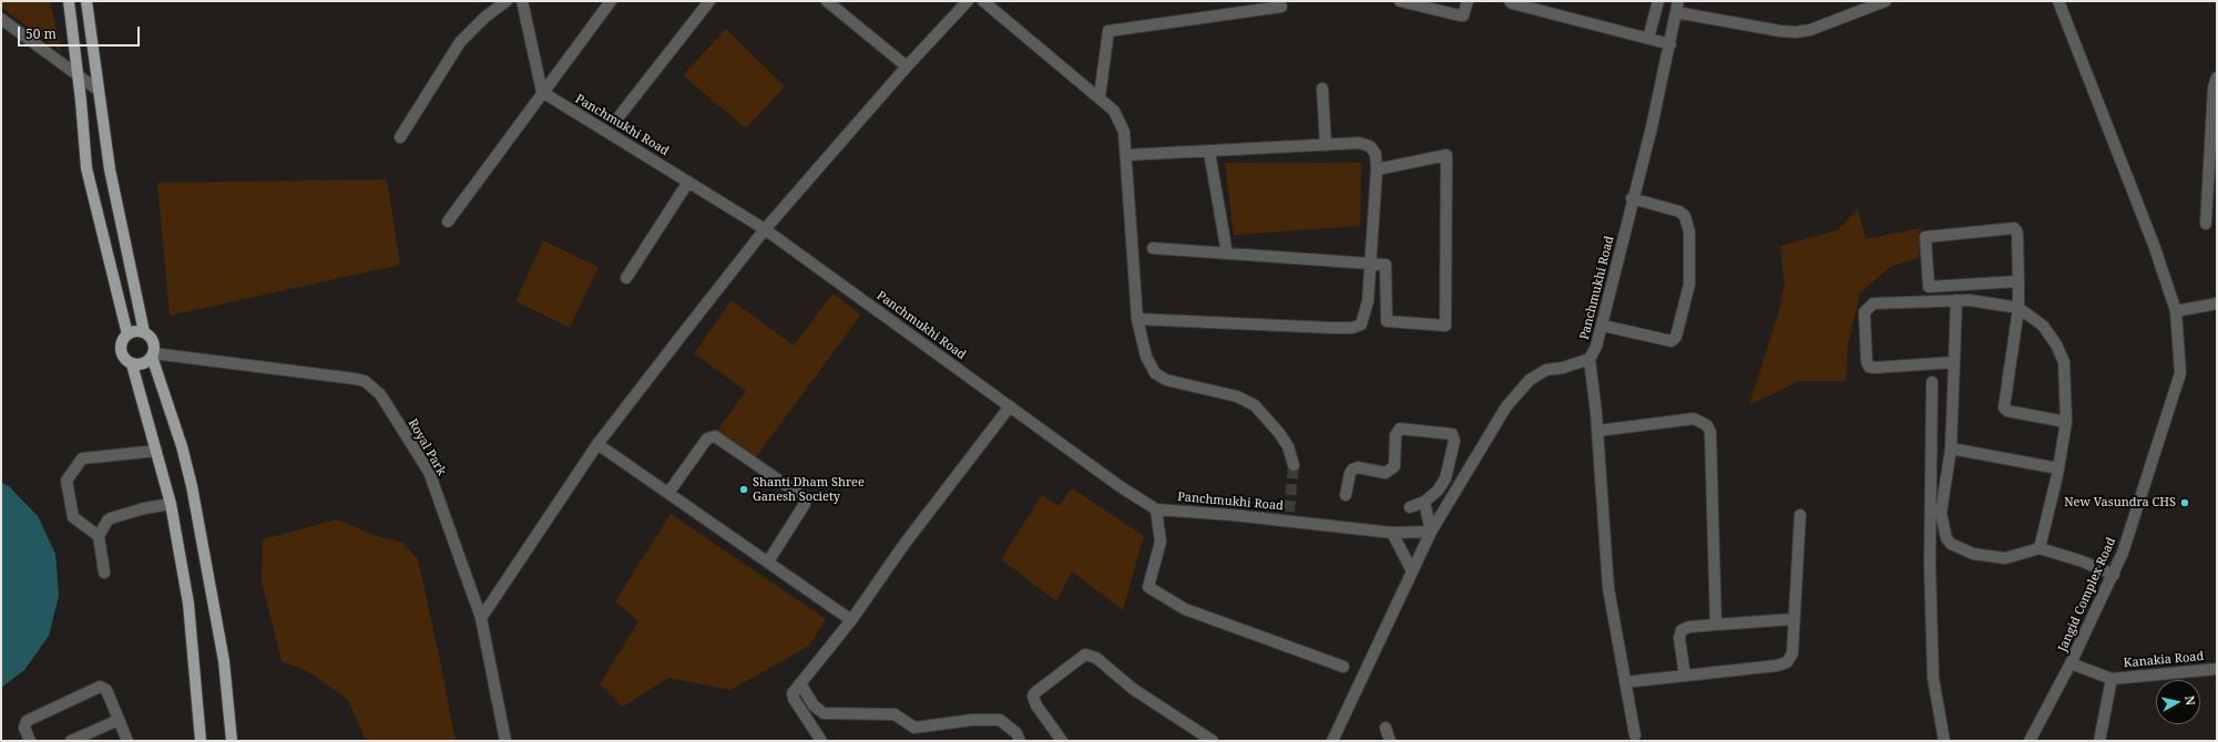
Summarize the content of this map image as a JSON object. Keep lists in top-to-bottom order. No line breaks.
{"streets":{"street":["Panchmukhi Road","Royal Park","Jangid Complex Road","Kanakia Road"]},"places":["Shanti Dham Shree Ganesh Society","New Vasundra CHS"],"scale_bar":"50 m","north":"right"}
